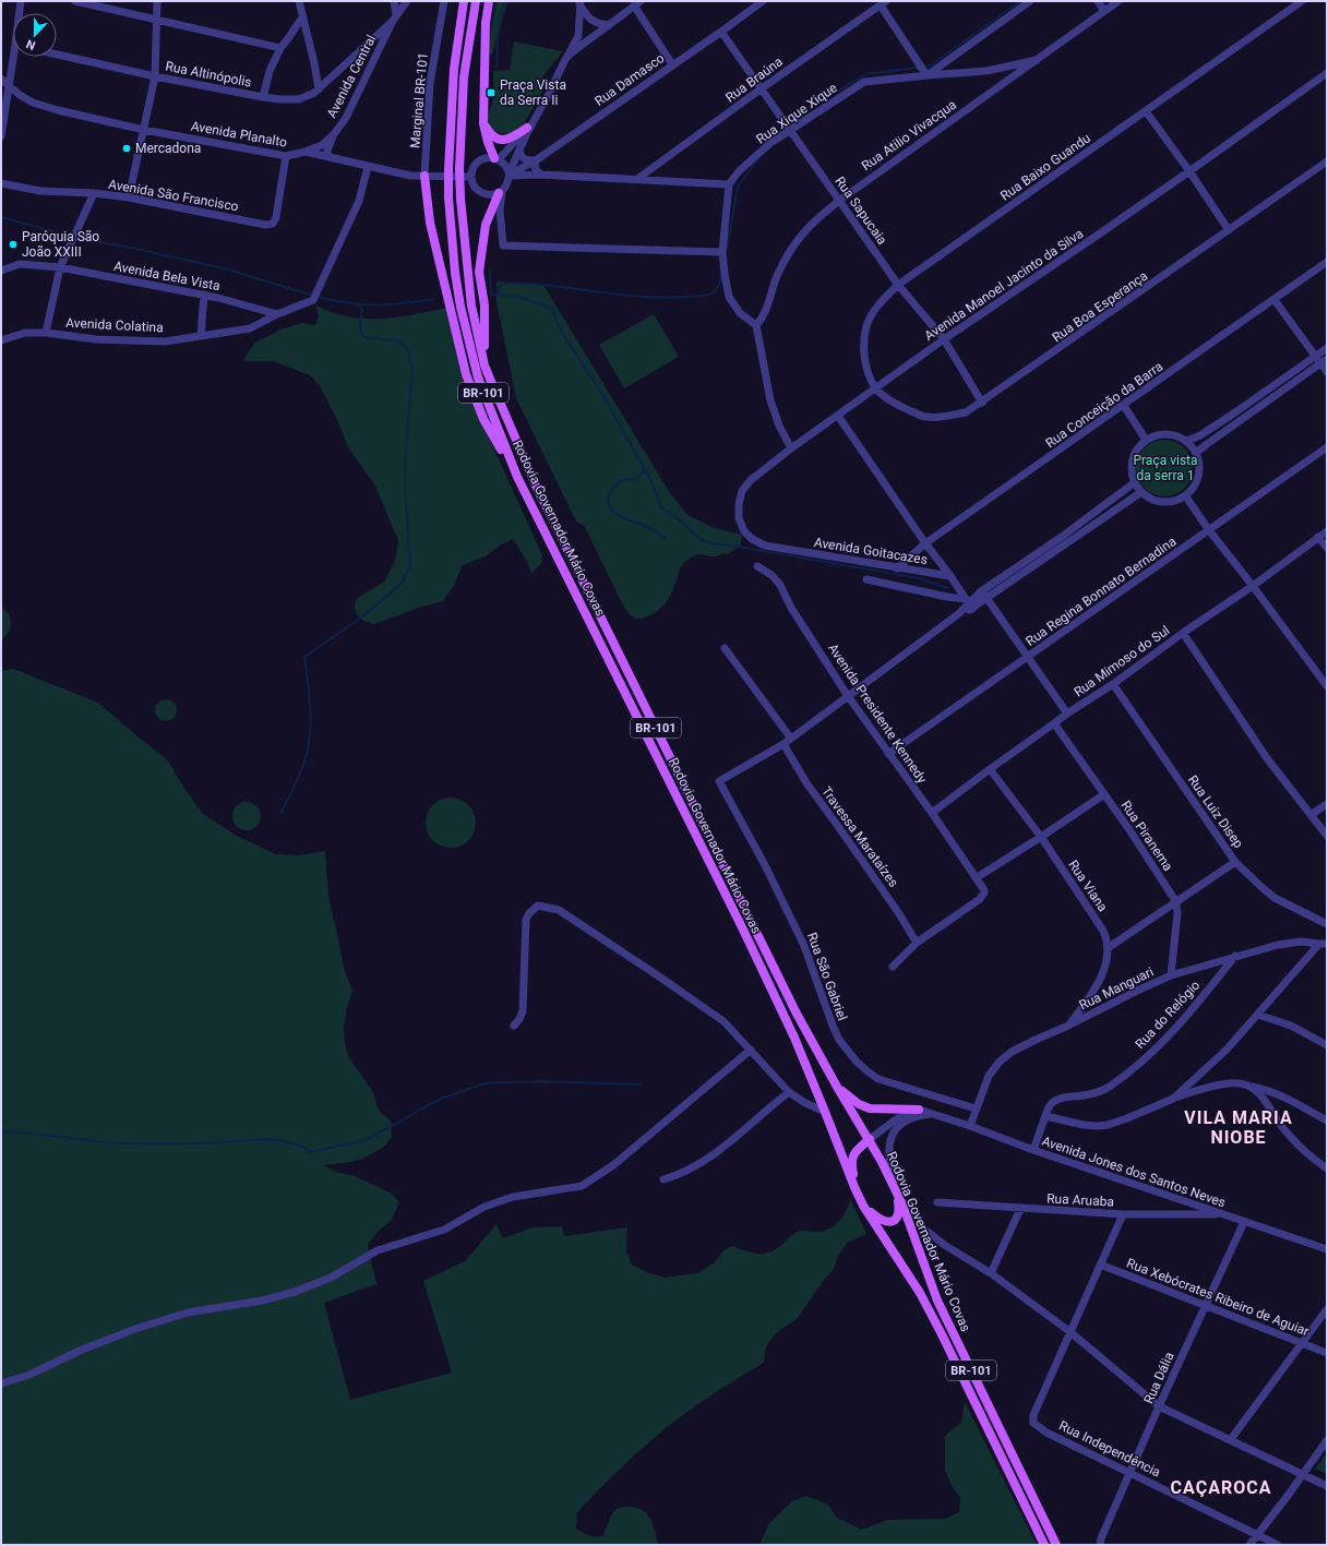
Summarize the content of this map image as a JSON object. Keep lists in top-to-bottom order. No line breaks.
{"streets":{"main road":["BR-101","Rodovia Governador Mário Covas"],"street":["Rua Altinópolis","Avenida Central","Rua Damasco","Rua Braúna","Marginal BR-101","Rua Xique Xique","Avenida Planalto","Rua Atilio Vivacqua","Rua Baixo Guandu","Avenida São Francisco","Rua Sapucaia","Avenida Bela Vista","Avenida Manoel Jacinto da Silva","Rua Boa Esperança","Avenida Colatina","Rua Conceição da Barra","Avenida Goitacazes","Rua Regina Bonnato Bernadina","Rua Mimoso do Sul","Avenida Presidente Kennedy","Rua Luiz Disep","Rua Piranema","Travessa Marataízes","Rua Viana","Rua São Gabriel","Rua Manguari","Rua do Relógio","Avenida Jones dos Santos Neves","Rua Aruaba","Rua Xebócrates Ribeiro de Aguiar","Rua Dália","Rua Independência"]},"crossings":[["Rua Altinópolis","Avenida Central"],["Avenida Central","Avenida Planalto"],["Rua Damasco","Avenida Planalto"],["Rua Damasco","Rua Sapucaia"],["Rua Braúna","Rua Sapucaia"],["Marginal BR-101","Avenida Planalto"],["Rua Xique Xique","Rua Atilio Vivacqua"],["Rua Xique Xique","Rua Sapucaia"],["Avenida Planalto","Avenida São Francisco"],["Avenida Planalto","Avenida Colatina"],["Rua Atilio Vivacqua","Rua Sapucaia"],["Rua Baixo Guandu","Rua Sapucaia"],["Rua Baixo Guandu","Avenida Manoel Jacinto da Silva"],["Rua Baixo Guandu","Rua Boa Esperança"],["Rua Sapucaia","Avenida Manoel Jacinto da Silva"],["Rua Sapucaia","Rua Boa Esperança"],["Avenida Bela Vista","Avenida Colatina"],["Avenida Manoel Jacinto da Silva","Rua Boa Esperança"],["Avenida Manoel Jacinto da Silva","Avenida Goitacazes"],["Rua Conceição da Barra","Avenida Goitacazes"],["Rodovia Governador Mário Covas","Avenida Jones dos Santos Neves"],["Rua Regina Bonnato Bernadina","Avenida Presidente Kennedy"],["Rua Mimoso do Sul","Avenida Presidente Kennedy"],["Rua Mimoso do Sul","Rua Luiz Disep"],["Rua Mimoso do Sul","Rua Piranema"],["Rua Mimoso do Sul","Rua Viana"],["Avenida Presidente Kennedy","Travessa Marataízes"],["Travessa Marataízes","Rua São Gabriel"],["Rua Viana","Rua Manguari"],["Rua São Gabriel","Rua Manguari"],["Rua Manguari","Rua do Relógio"],["Rua Manguari","Avenida Jones dos Santos Neves"],["Rua do Relógio","Avenida Jones dos Santos Neves"],["Avenida Jones dos Santos Neves","Rua Aruaba"],["Avenida Jones dos Santos Neves","Rua Dália"],["Rua Xebócrates Ribeiro de Aguiar","Rua Dália"],["Rua Dália","Rua Independência"]],"districts":["VILA MARIA NIOBE","CAÇAROCA"],"parks":["Praça vista da serra 1"],"places":{"transit":["Praça Vista da Serra Ii"],"other":["Mercadona","Paróquia São João XXIII"]},"north":"bottom"}
